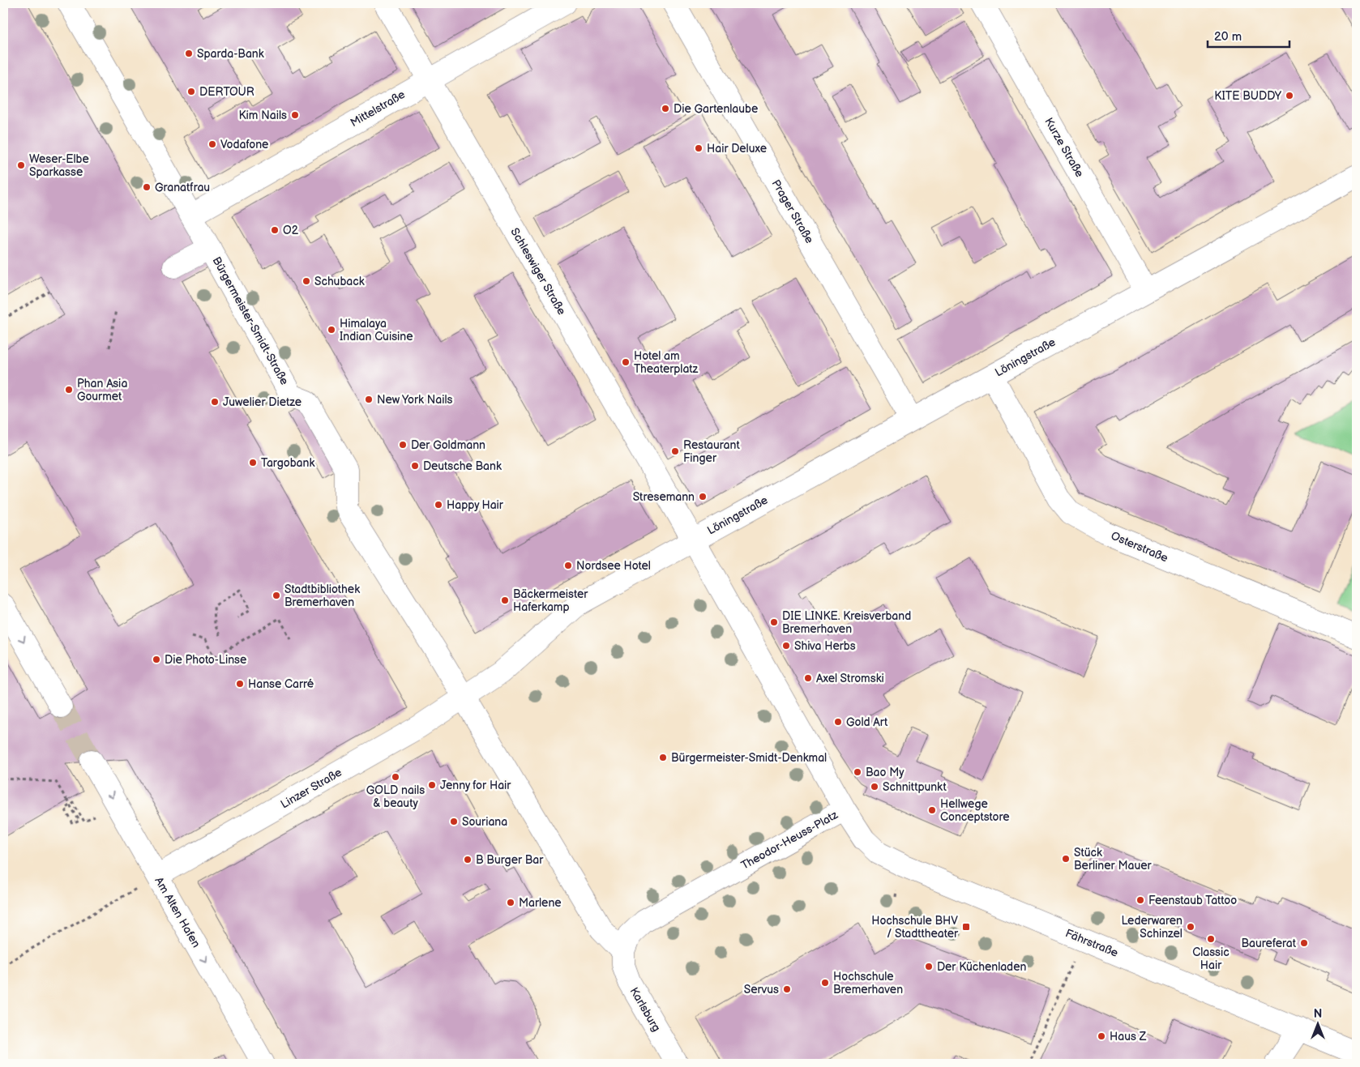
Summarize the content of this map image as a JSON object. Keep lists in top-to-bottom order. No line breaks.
{"streets":{"street":["Mittelstraße","Kurze Straße","Prager Straße","Schleswiger Straße","Bürgermeister-Smidt-Straße","Löningstraße","Osterstraße","Linzer Straße","Theodor-Heuss-Platz","Am Alten Hafen","Fährstraße","Karlsburg"]},"crossings":[["Mittelstraße","Schleswiger Straße"],["Mittelstraße","Bürgermeister-Smidt-Straße"],["Kurze Straße","Löningstraße"],["Prager Straße","Löningstraße"],["Schleswiger Straße","Löningstraße"],["Schleswiger Straße","Theodor-Heuss-Platz"],["Bürgermeister-Smidt-Straße","Linzer Straße"],["Löningstraße","Osterstraße"],["Löningstraße","Theodor-Heuss-Platz"],["Linzer Straße","Am Alten Hafen"],["Theodor-Heuss-Platz","Fährstraße"],["Theodor-Heuss-Platz","Karlsburg"]],"one_way":["Am Alten Hafen"],"places":{"other":["Sparda-Bank","DERTOUR","KITE BUDDY","Die Gartenlaube","Kim Nails","Vodafone","Hair Deluxe","Weser-Elbe Sparkasse","Granatfrau","O2","Schuback","Himalaya Indian Cuisine","Hotel am Theaterplatz","Phan Asia Gourmet","New York Nails","Juwelier Dietze","Der Goldmann","Restaurant Finger","Targobank","Deutsche Bank","Stresemann","Happy Hair","Nordsee Hotel","Stadtbibliothek Bremerhaven","Bäckermeister Haferkamp","DIE LINKE. Kreisverband Bremerhaven","Shiva Herbs","Die Photo-Linse","Axel Stromski","Hanse Carré","Gold Art","Bürgermeister-Smidt-Denkmal","Bao My","GOLD nails & beauty","Jenny for Hair","Schnittpunkt","Hellwege Conceptstore","Souriana","Stück Berliner Mauer","B Burger Bar","Feenstaub Tattoo","Marlene","Lederwaren Schinzel","Classic Hair","Baureferat","Der Küchenladen","Hochschule Bremerhaven","Servus","Haus Z"],"transit":["Hochschule BHV / Stadttheater"]},"scale_bar":"20 m","north":"top"}
